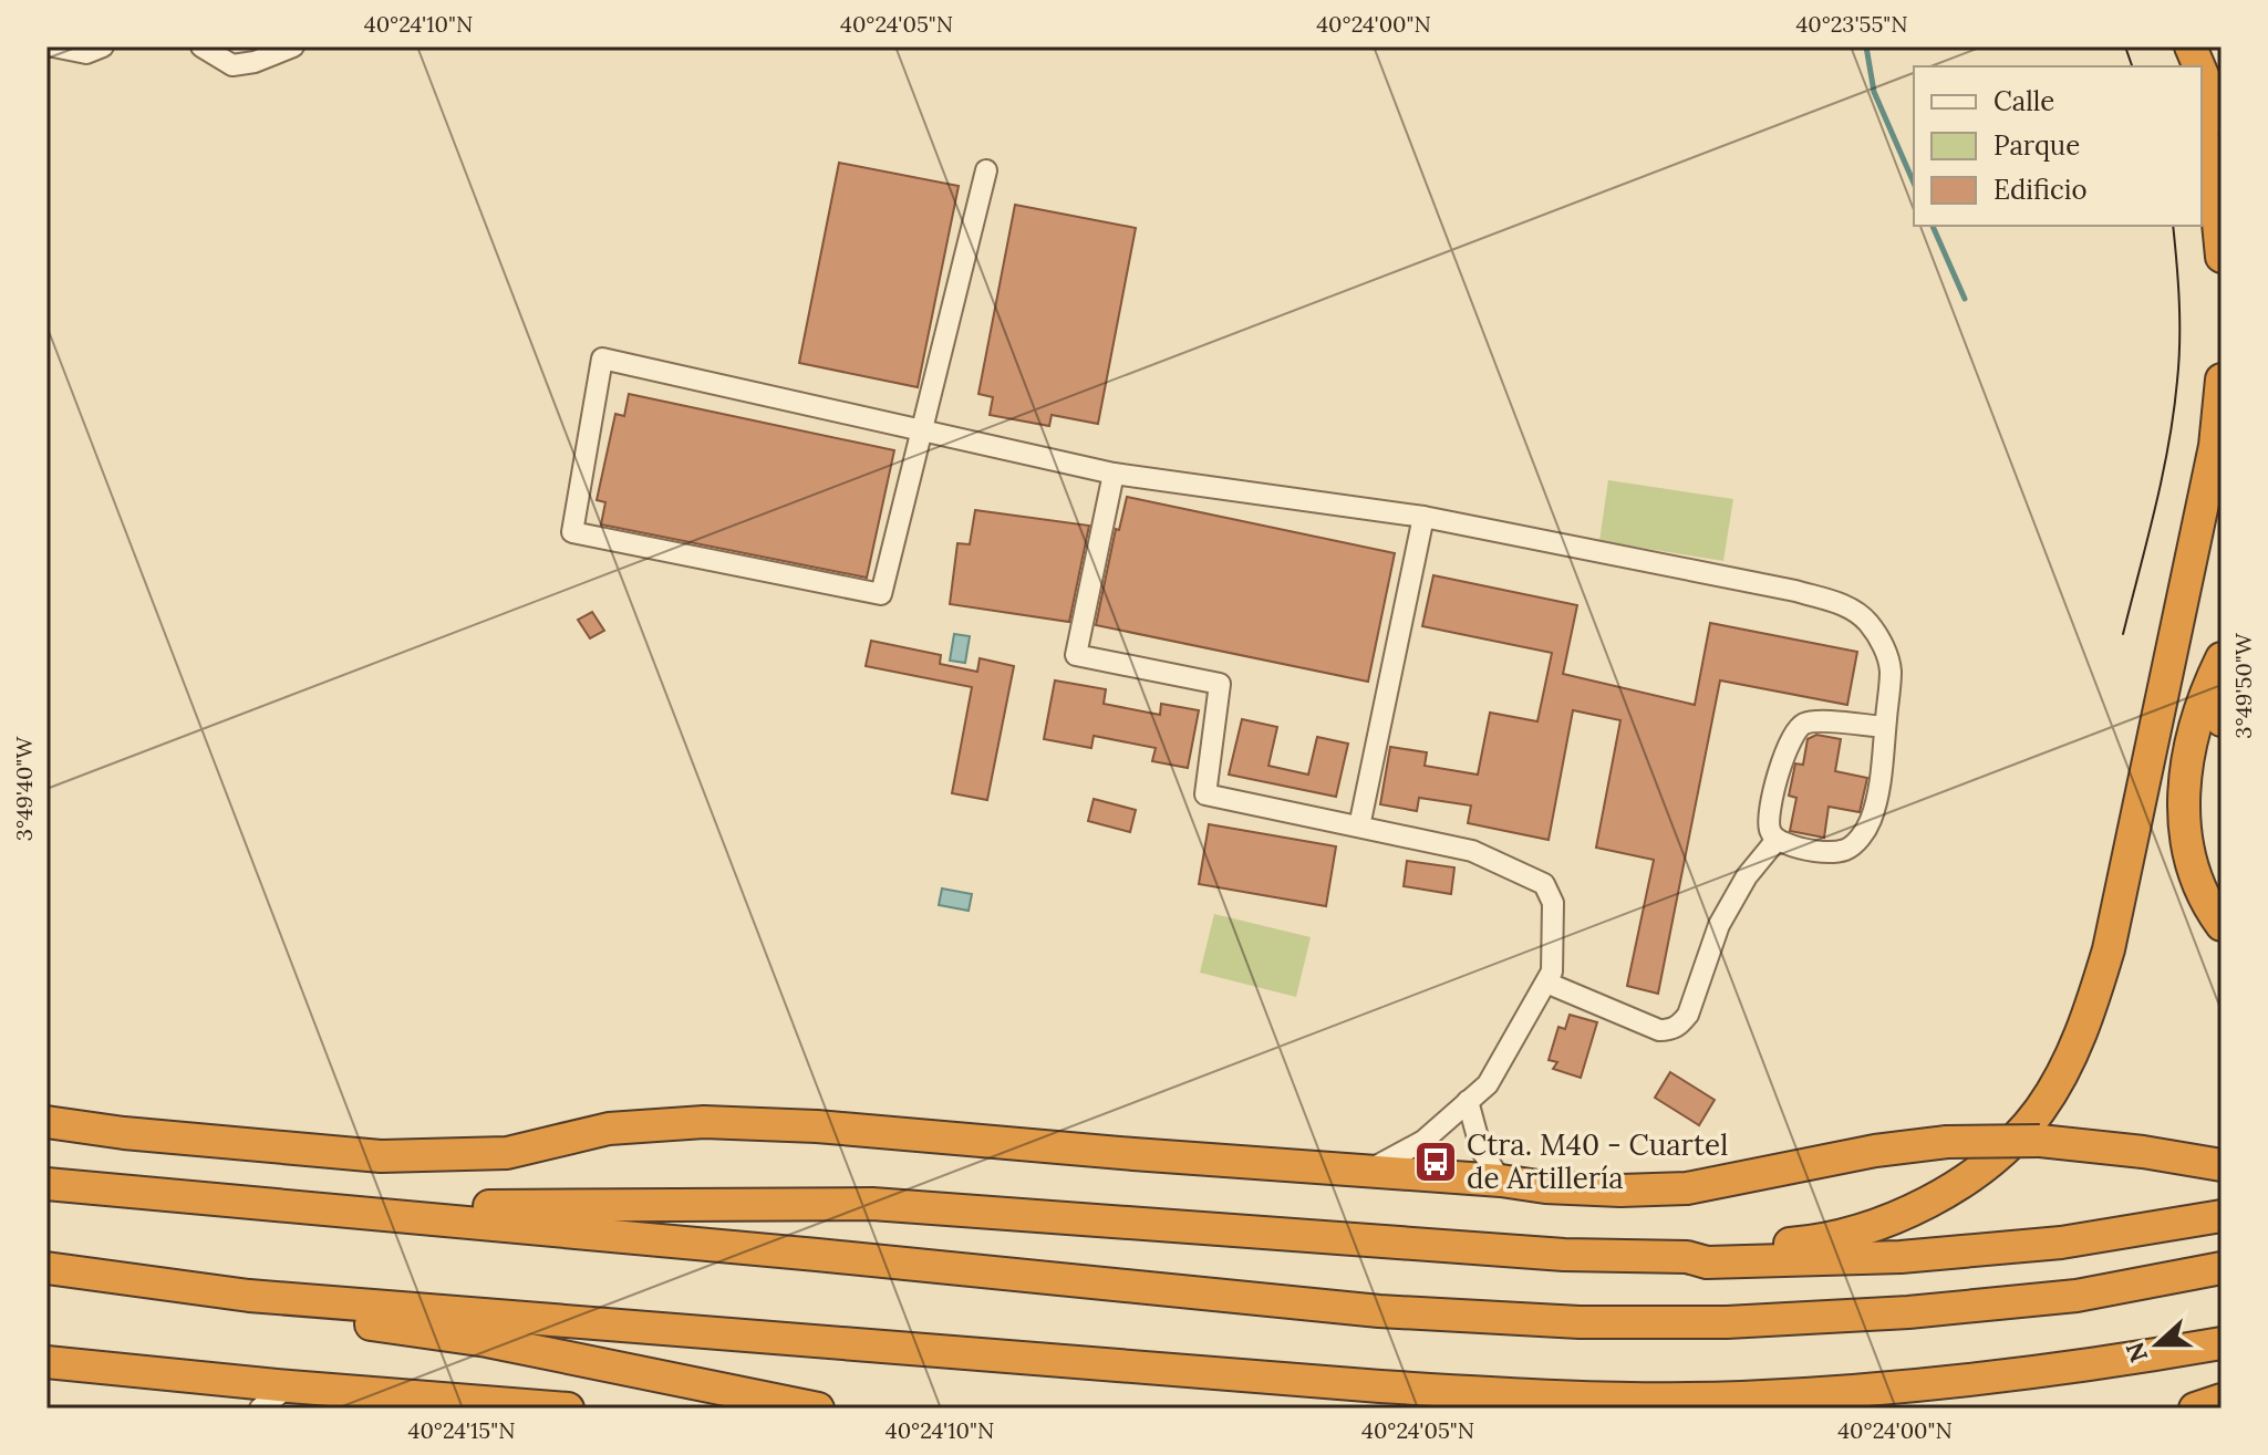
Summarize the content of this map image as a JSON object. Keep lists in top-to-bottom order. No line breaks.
{"places":{"bus stop":["Ctra. M40 - Cuartel de Artillería"]},"legend":["Calle","Parque","Edificio"],"north":"left","coordinates":["40°24'10\"N","40°24'05\"N","40°24'00\"N","40°23'55\"N","3°49'50\"W","3°49'40\"W","40°24'15\"N"]}
